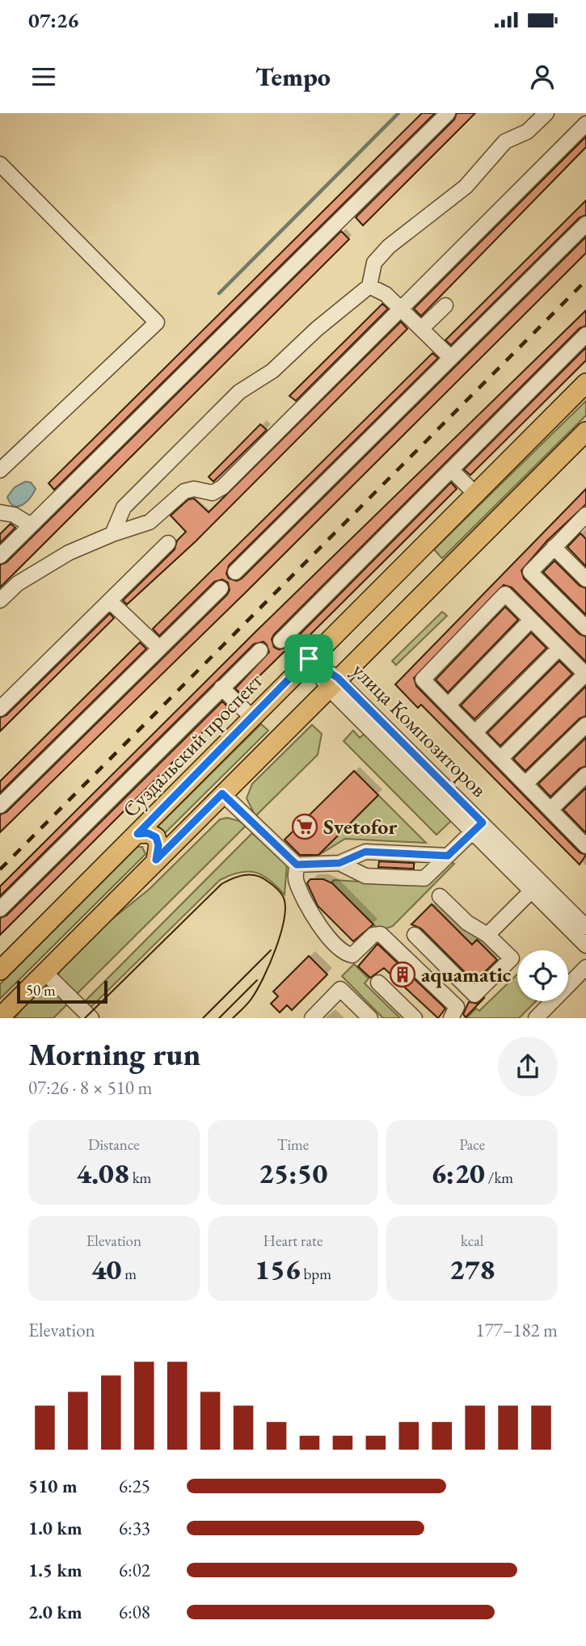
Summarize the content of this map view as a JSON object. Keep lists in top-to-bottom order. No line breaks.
{"streets":{"main road":["Суздальский проспект"],"street":["улица Композиторов"]},"crossings":[["улица Композиторов","Суздальский проспект"]],"places":{"supermarket":["Svetofor"],"building":["aquamatic"]},"scale_bar":"50 m","page":{"status":"07:26","header":"Tempo","scale":"50 m","heading":["Morning run","07:26 · 8 × 510 m"],"stats":[["Distance","4.08 km"],["Time","25:50"],["Pace","6:20 /km"],["Elevation","40 m"],["Heart rate","156 bpm"],["kcal","278"]],"chart":["Elevation","177–182 m"],"list":[{"name":"510 m","note":"6:25"},{"name":"1.0 km","note":"6:33"},{"name":"1.5 km","note":"6:02"},{"name":"2.0 km","note":"6:08"}]}}
